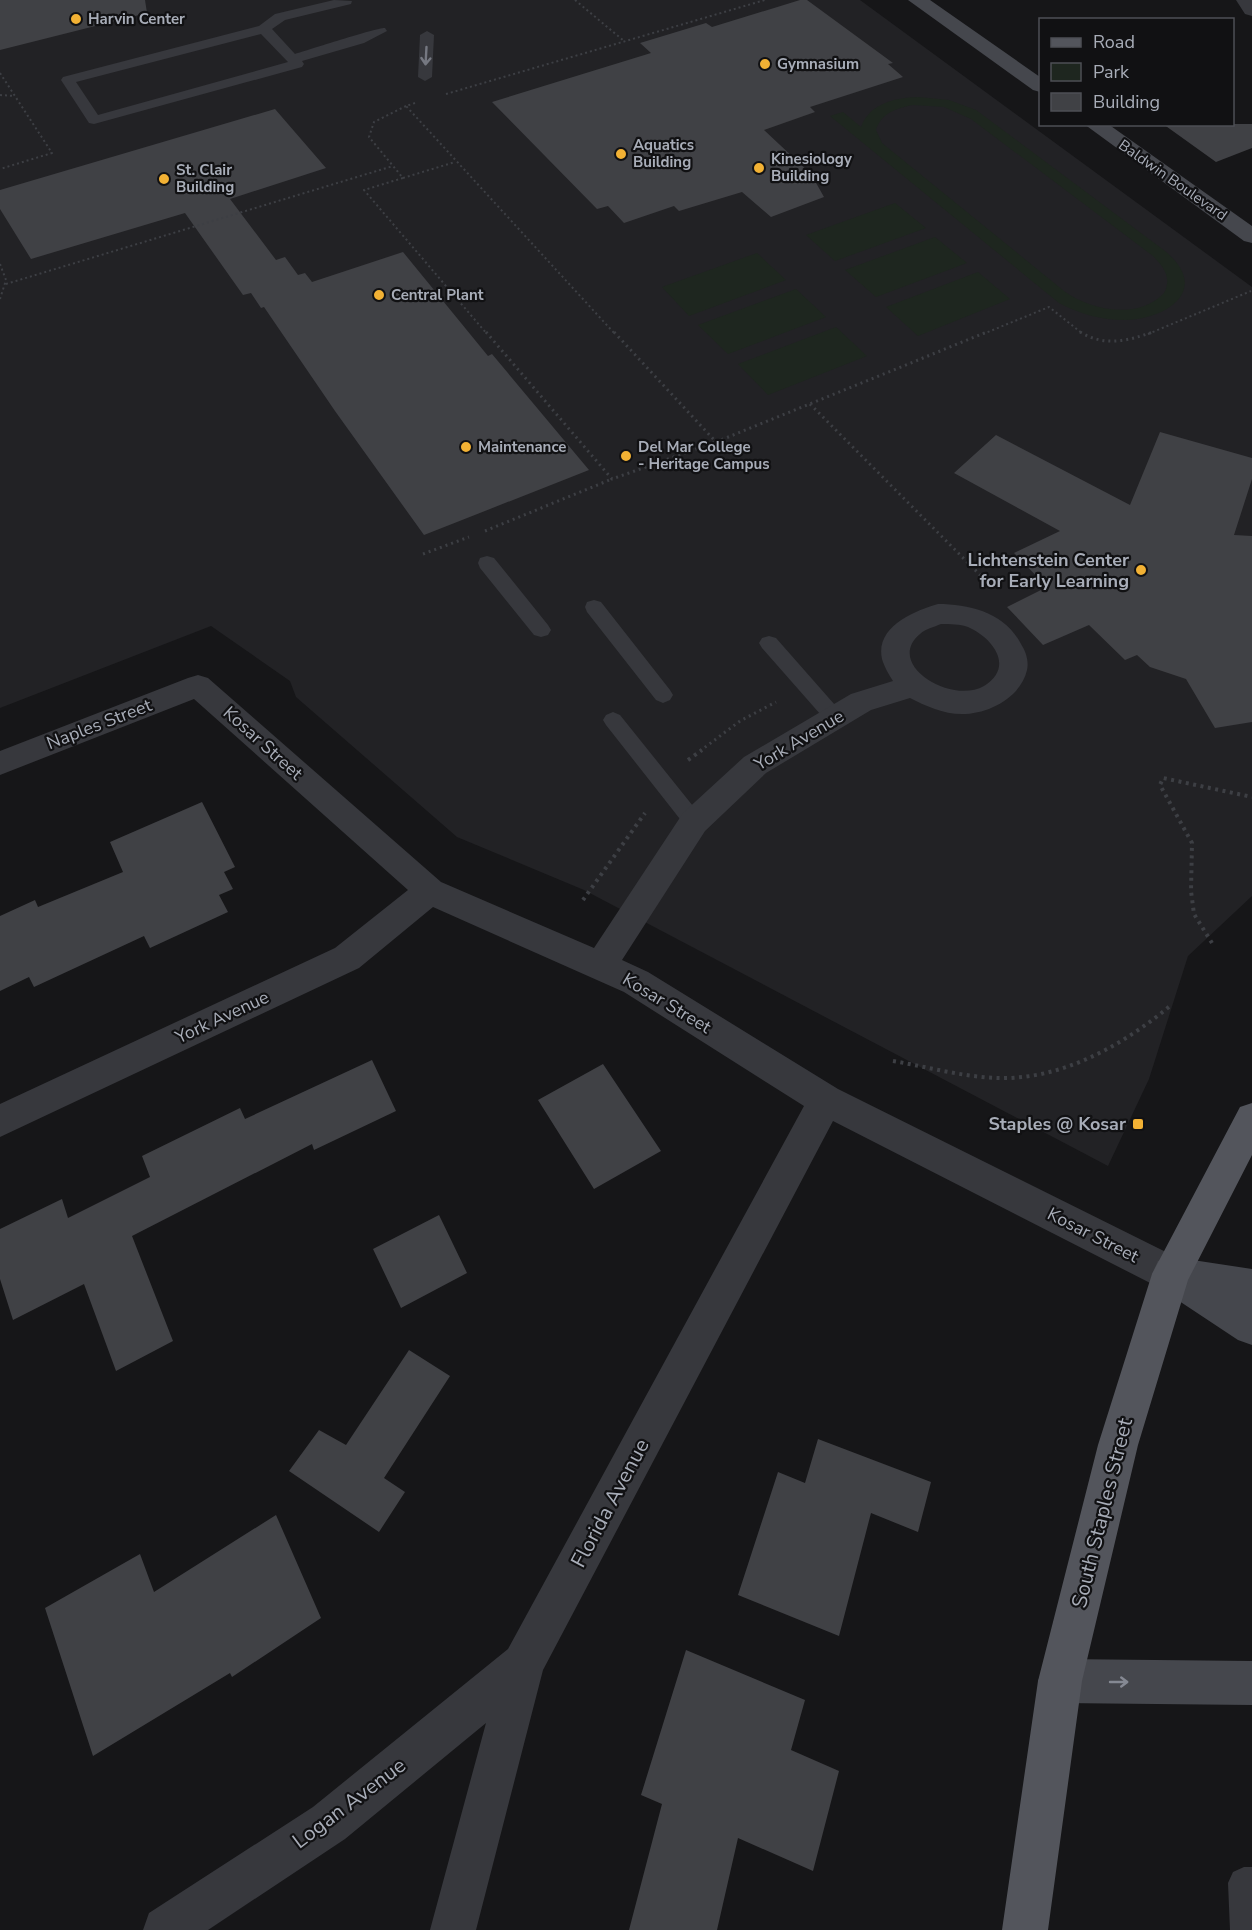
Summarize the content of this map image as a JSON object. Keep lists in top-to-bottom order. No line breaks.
{"streets":{"main road":["Baldwin Boulevard","South Staples Street"],"street":["Naples Street","York Avenue","Kosar Street","Florida Avenue","Logan Avenue"]},"crossings":[["Naples Street","Kosar Street"],["York Avenue","Kosar Street"],["Kosar Street","Florida Avenue"],["Kosar Street","South Staples Street"],["Florida Avenue","Logan Avenue"]],"places":{"other":["Harvin Center","Gymnasium","Aquatics Building","Kinesiology Building","St. Clair Building","Central Plant","Maintenance","Del Mar College - Heritage Campus","Lichtenstein Center for Early Learning"],"transit":["Staples @ Kosar"]},"legend":["Road","Park","Building"]}
